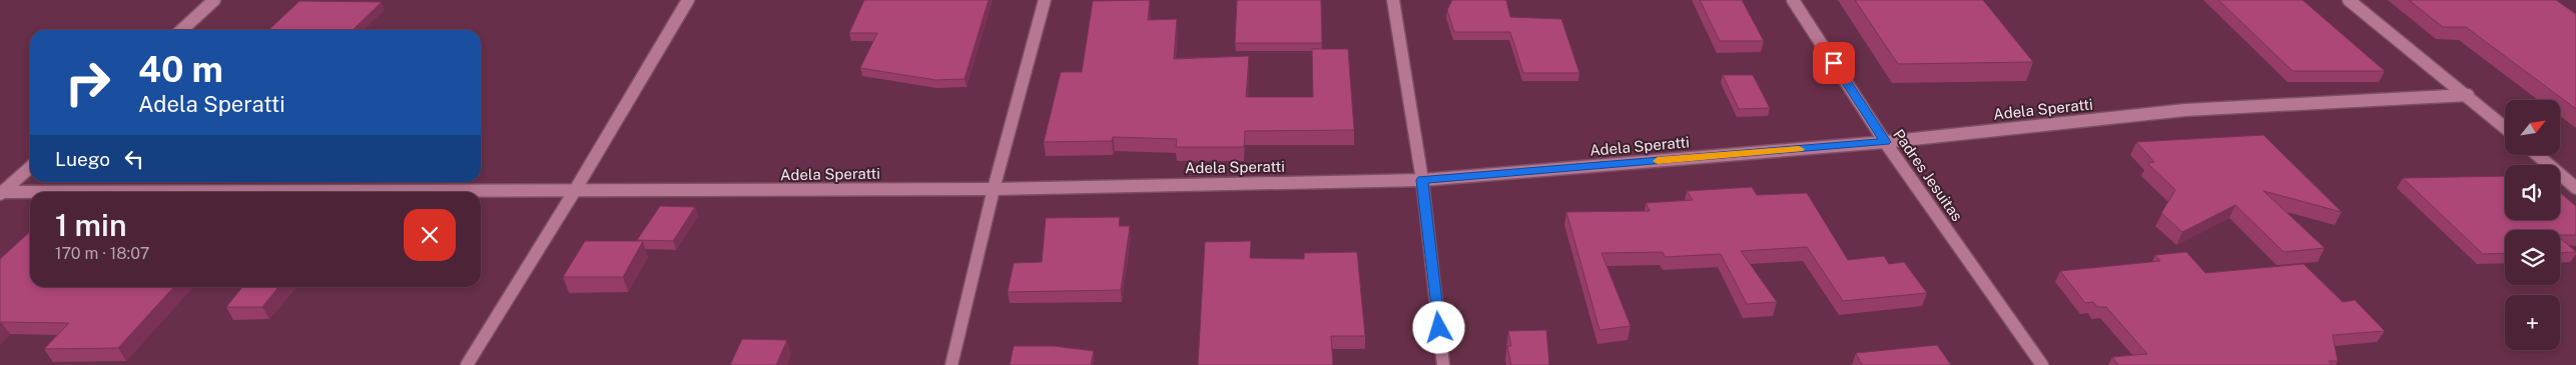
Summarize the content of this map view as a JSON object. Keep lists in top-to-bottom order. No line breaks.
{"streets":{"street":["Adela Speratti","Padres Jesuitas"]},"crossings":[["Adela Speratti","Padres Jesuitas"]],"north":"top right","page":{"turn":["40 m","Adela Speratti"],"map_buttons":"+","then":"Luego","heading":["1 min","170 m · 18:07"]}}
